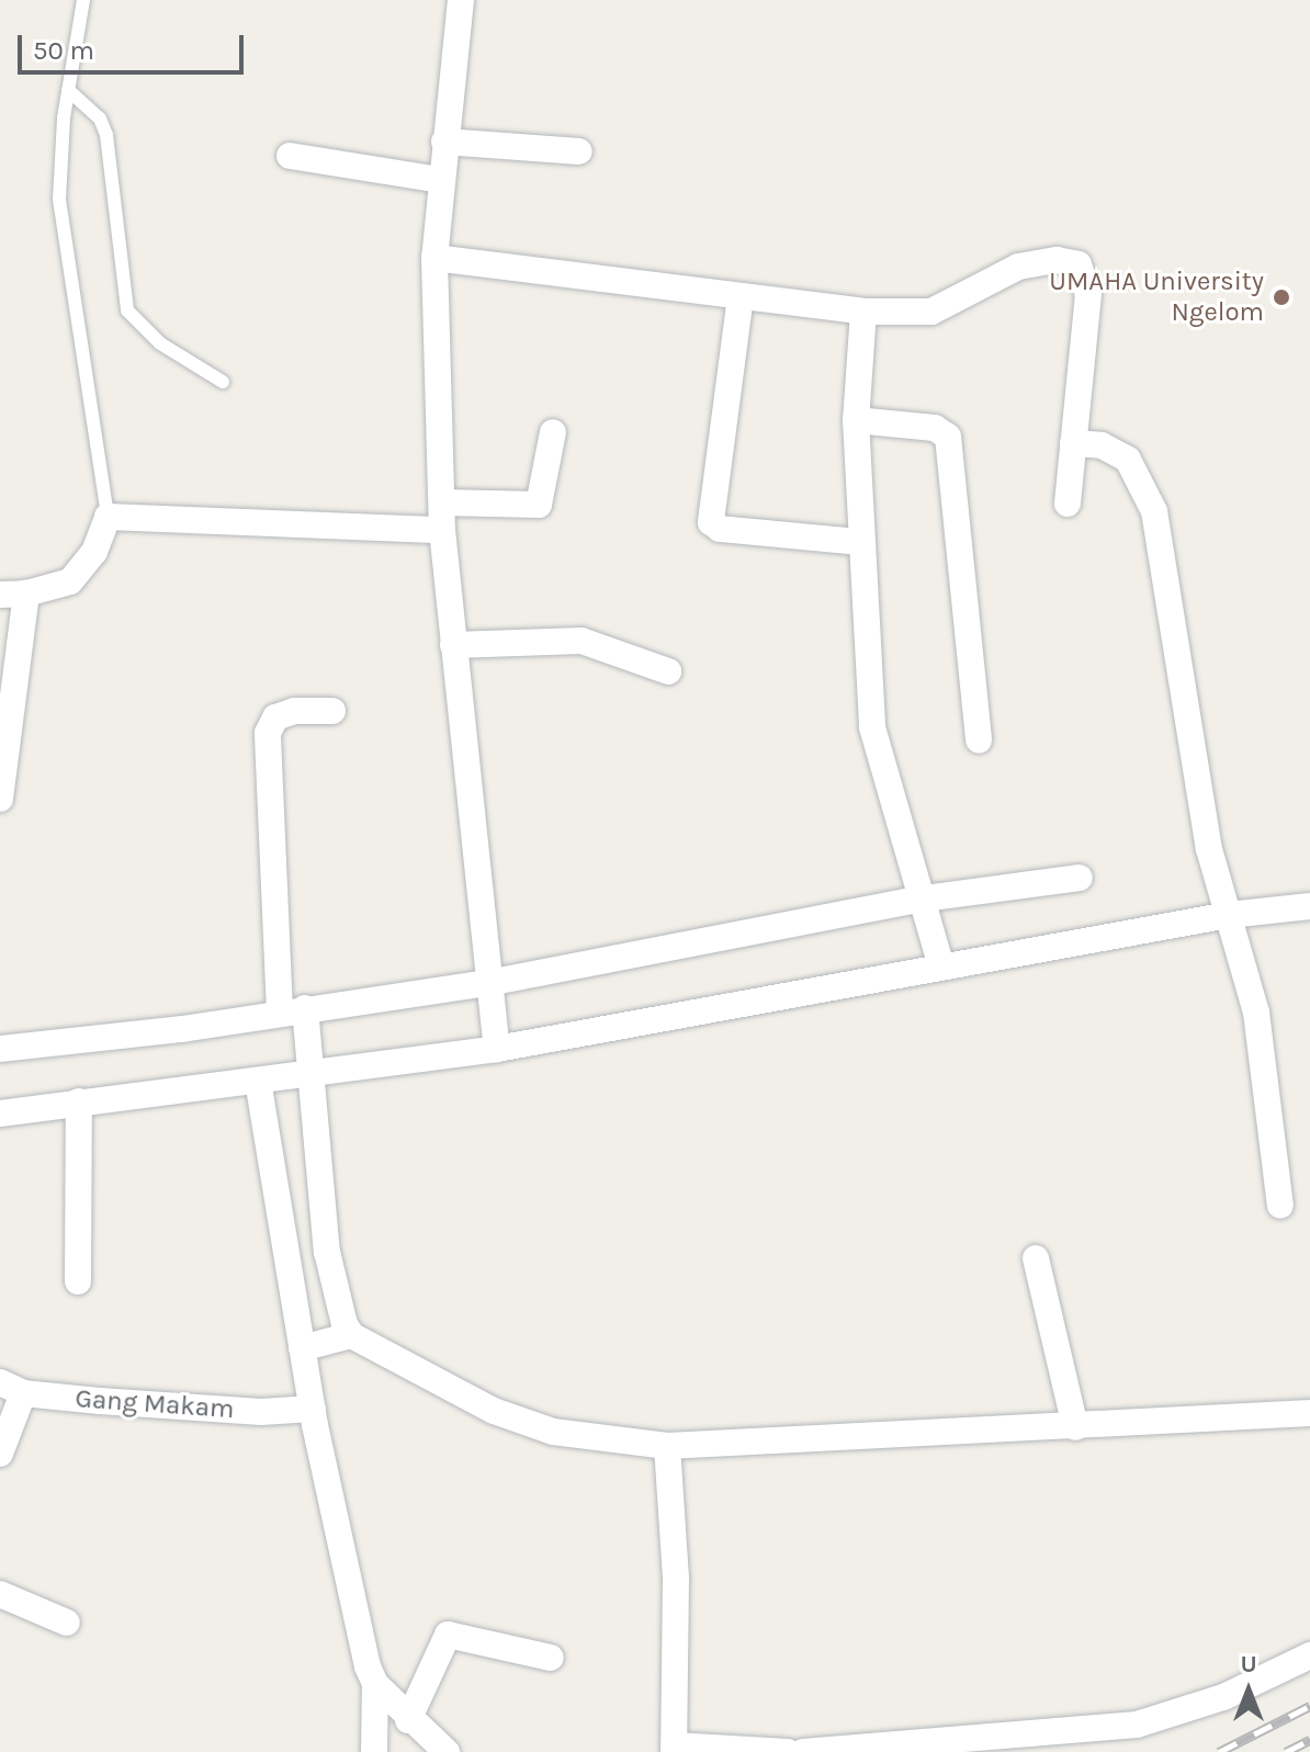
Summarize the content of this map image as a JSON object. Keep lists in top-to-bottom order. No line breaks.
{"streets":{"street":["Gang Makam"]},"places":["UMAHA University Ngelom"],"scale_bar":"50 m","north":"top"}
